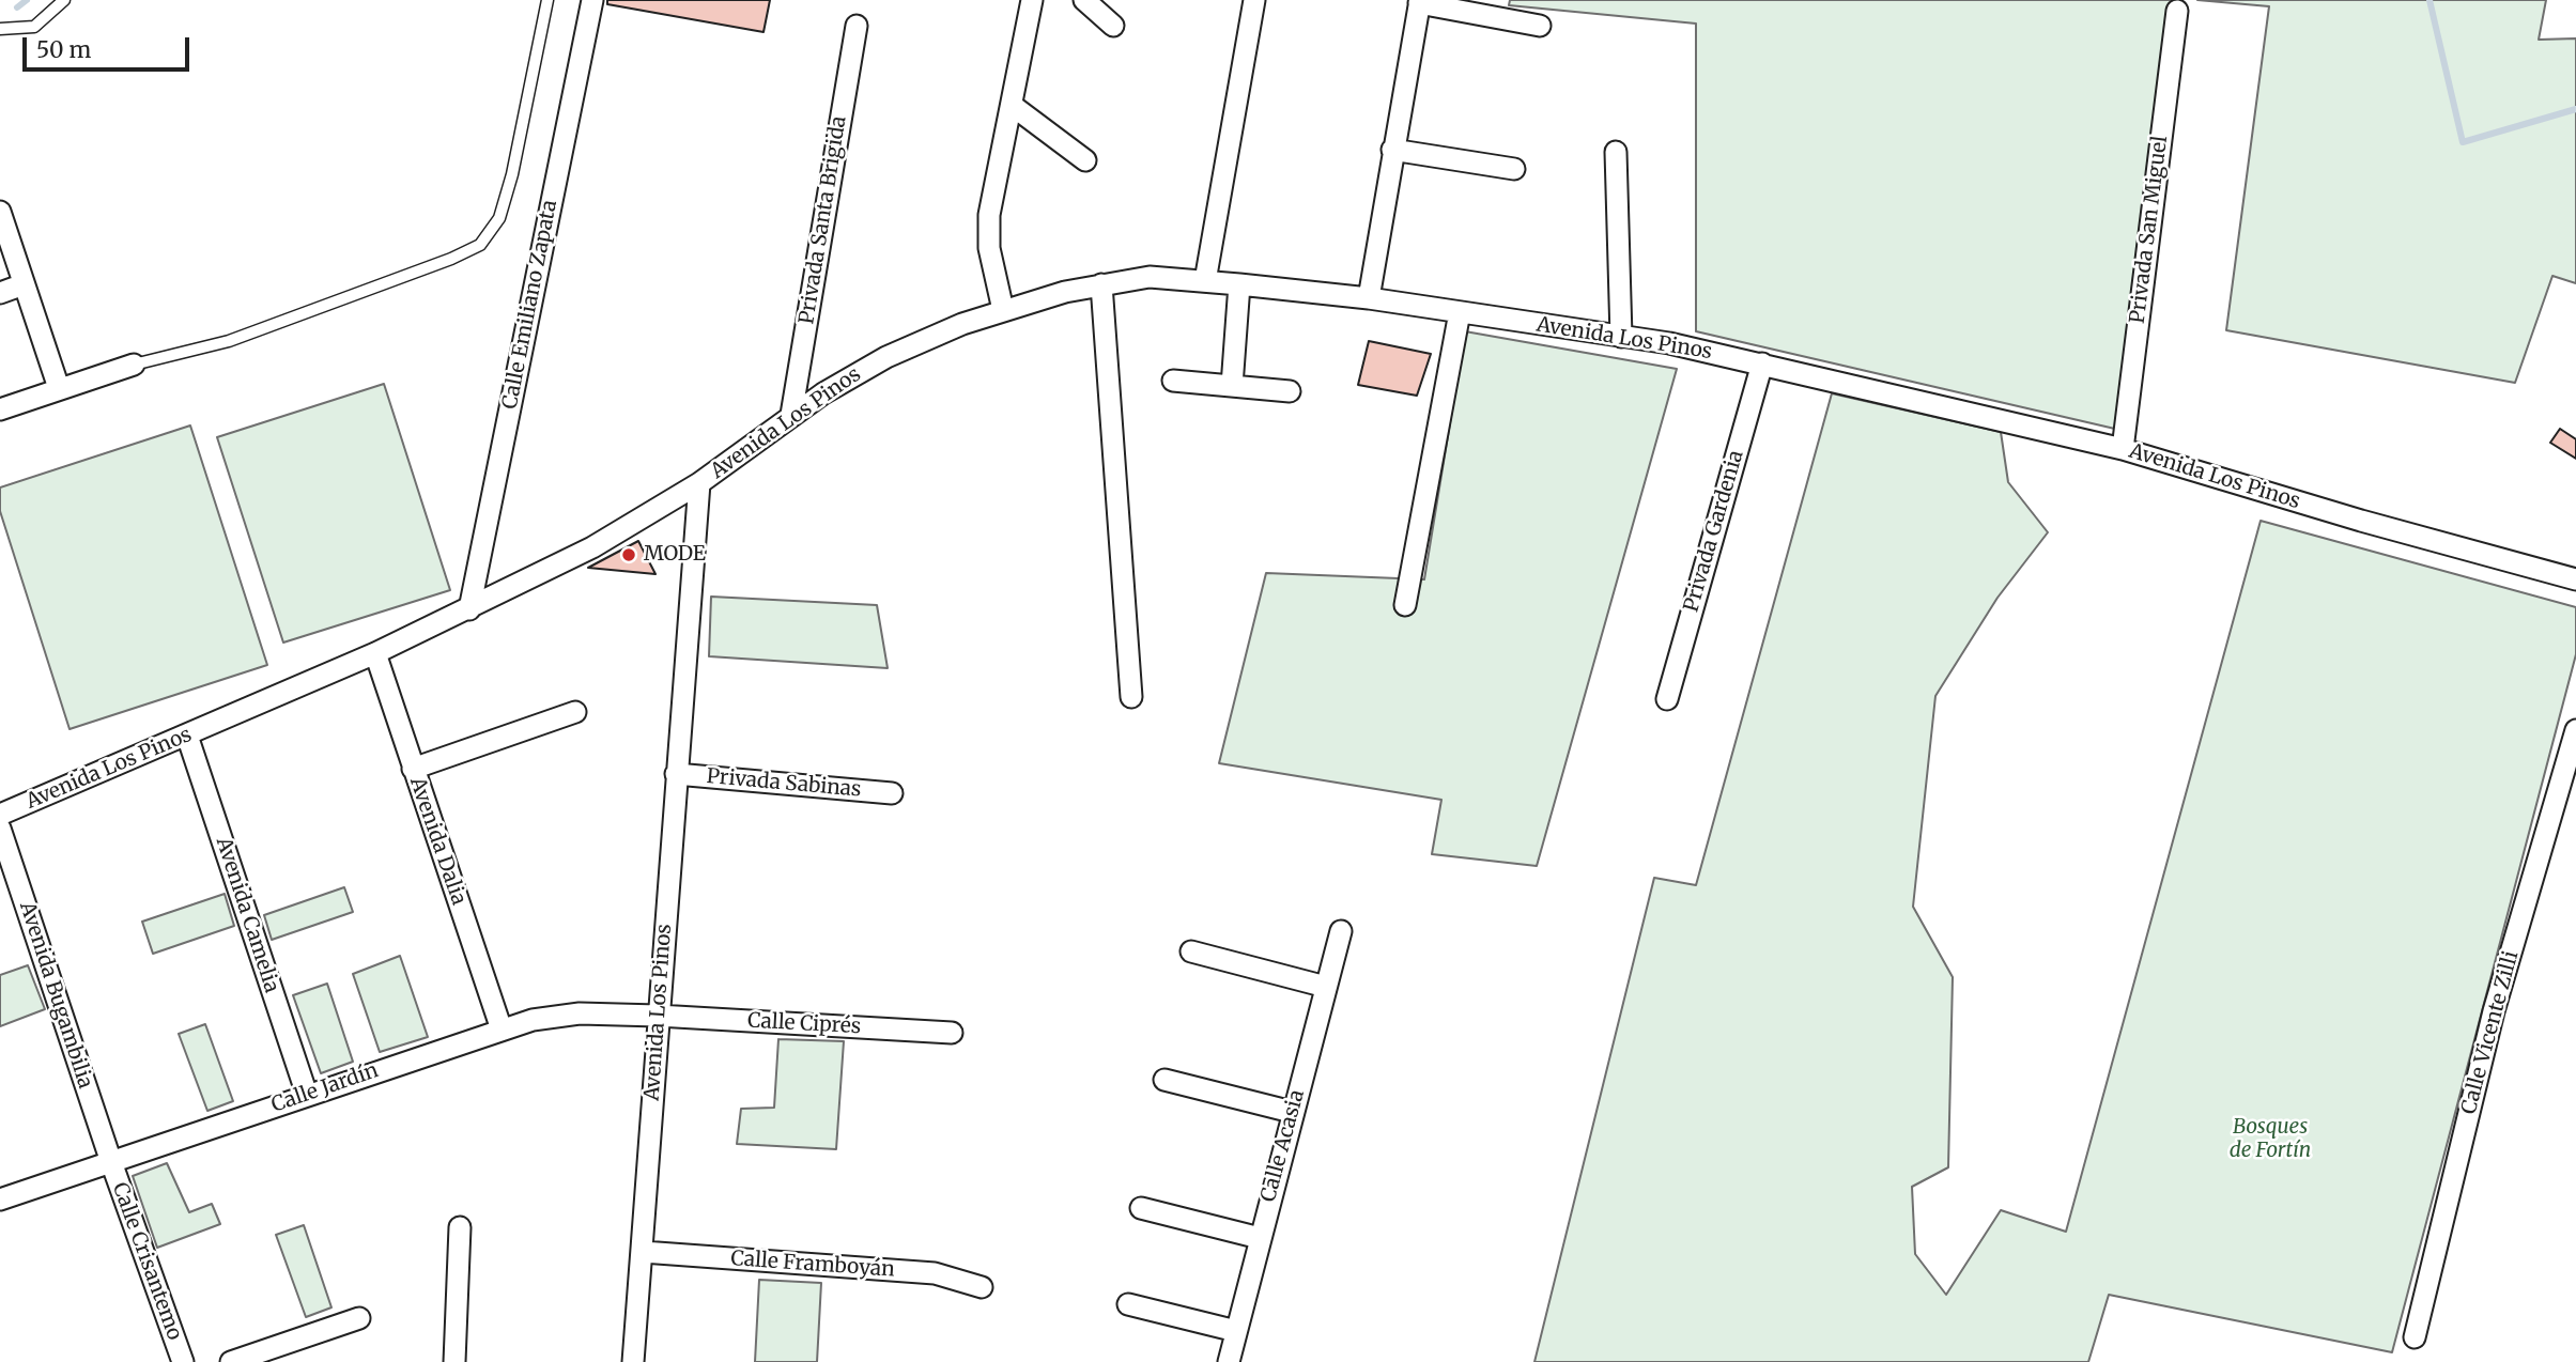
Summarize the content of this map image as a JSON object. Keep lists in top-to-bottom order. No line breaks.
{"streets":{"street":["Privada Santa Brigida","Privada San Miguel","Calle Emiliano Zapata","Avenida Los Pinos","Privada Gardenia","Privada Sabinas","Avenida Dalia","Avenida Camelia","Avenida Bugambilia","Calle Ciprés","Calle Vicente Zilli","Calle Jardín","Calle Acasia","Calle Crisantemo","Calle Framboyán"]},"crossings":[["Privada Santa Brigida","Avenida Los Pinos"],["Privada San Miguel","Avenida Los Pinos"],["Calle Emiliano Zapata","Avenida Los Pinos"],["Avenida Los Pinos","Privada Gardenia"],["Avenida Los Pinos","Privada Sabinas"],["Avenida Los Pinos","Avenida Dalia"],["Avenida Los Pinos","Avenida Camelia"],["Avenida Los Pinos","Calle Ciprés"],["Avenida Los Pinos","Calle Jardín"],["Avenida Los Pinos","Calle Framboyán"],["Avenida Dalia","Calle Jardín"],["Avenida Camelia","Calle Jardín"],["Avenida Bugambilia","Calle Jardín"],["Avenida Bugambilia","Calle Crisantemo"],["Calle Ciprés","Calle Jardín"],["Calle Jardín","Calle Crisantemo"]],"parks":["Bosques de Fortín"],"places":["MODE"],"scale_bar":"50 m"}
